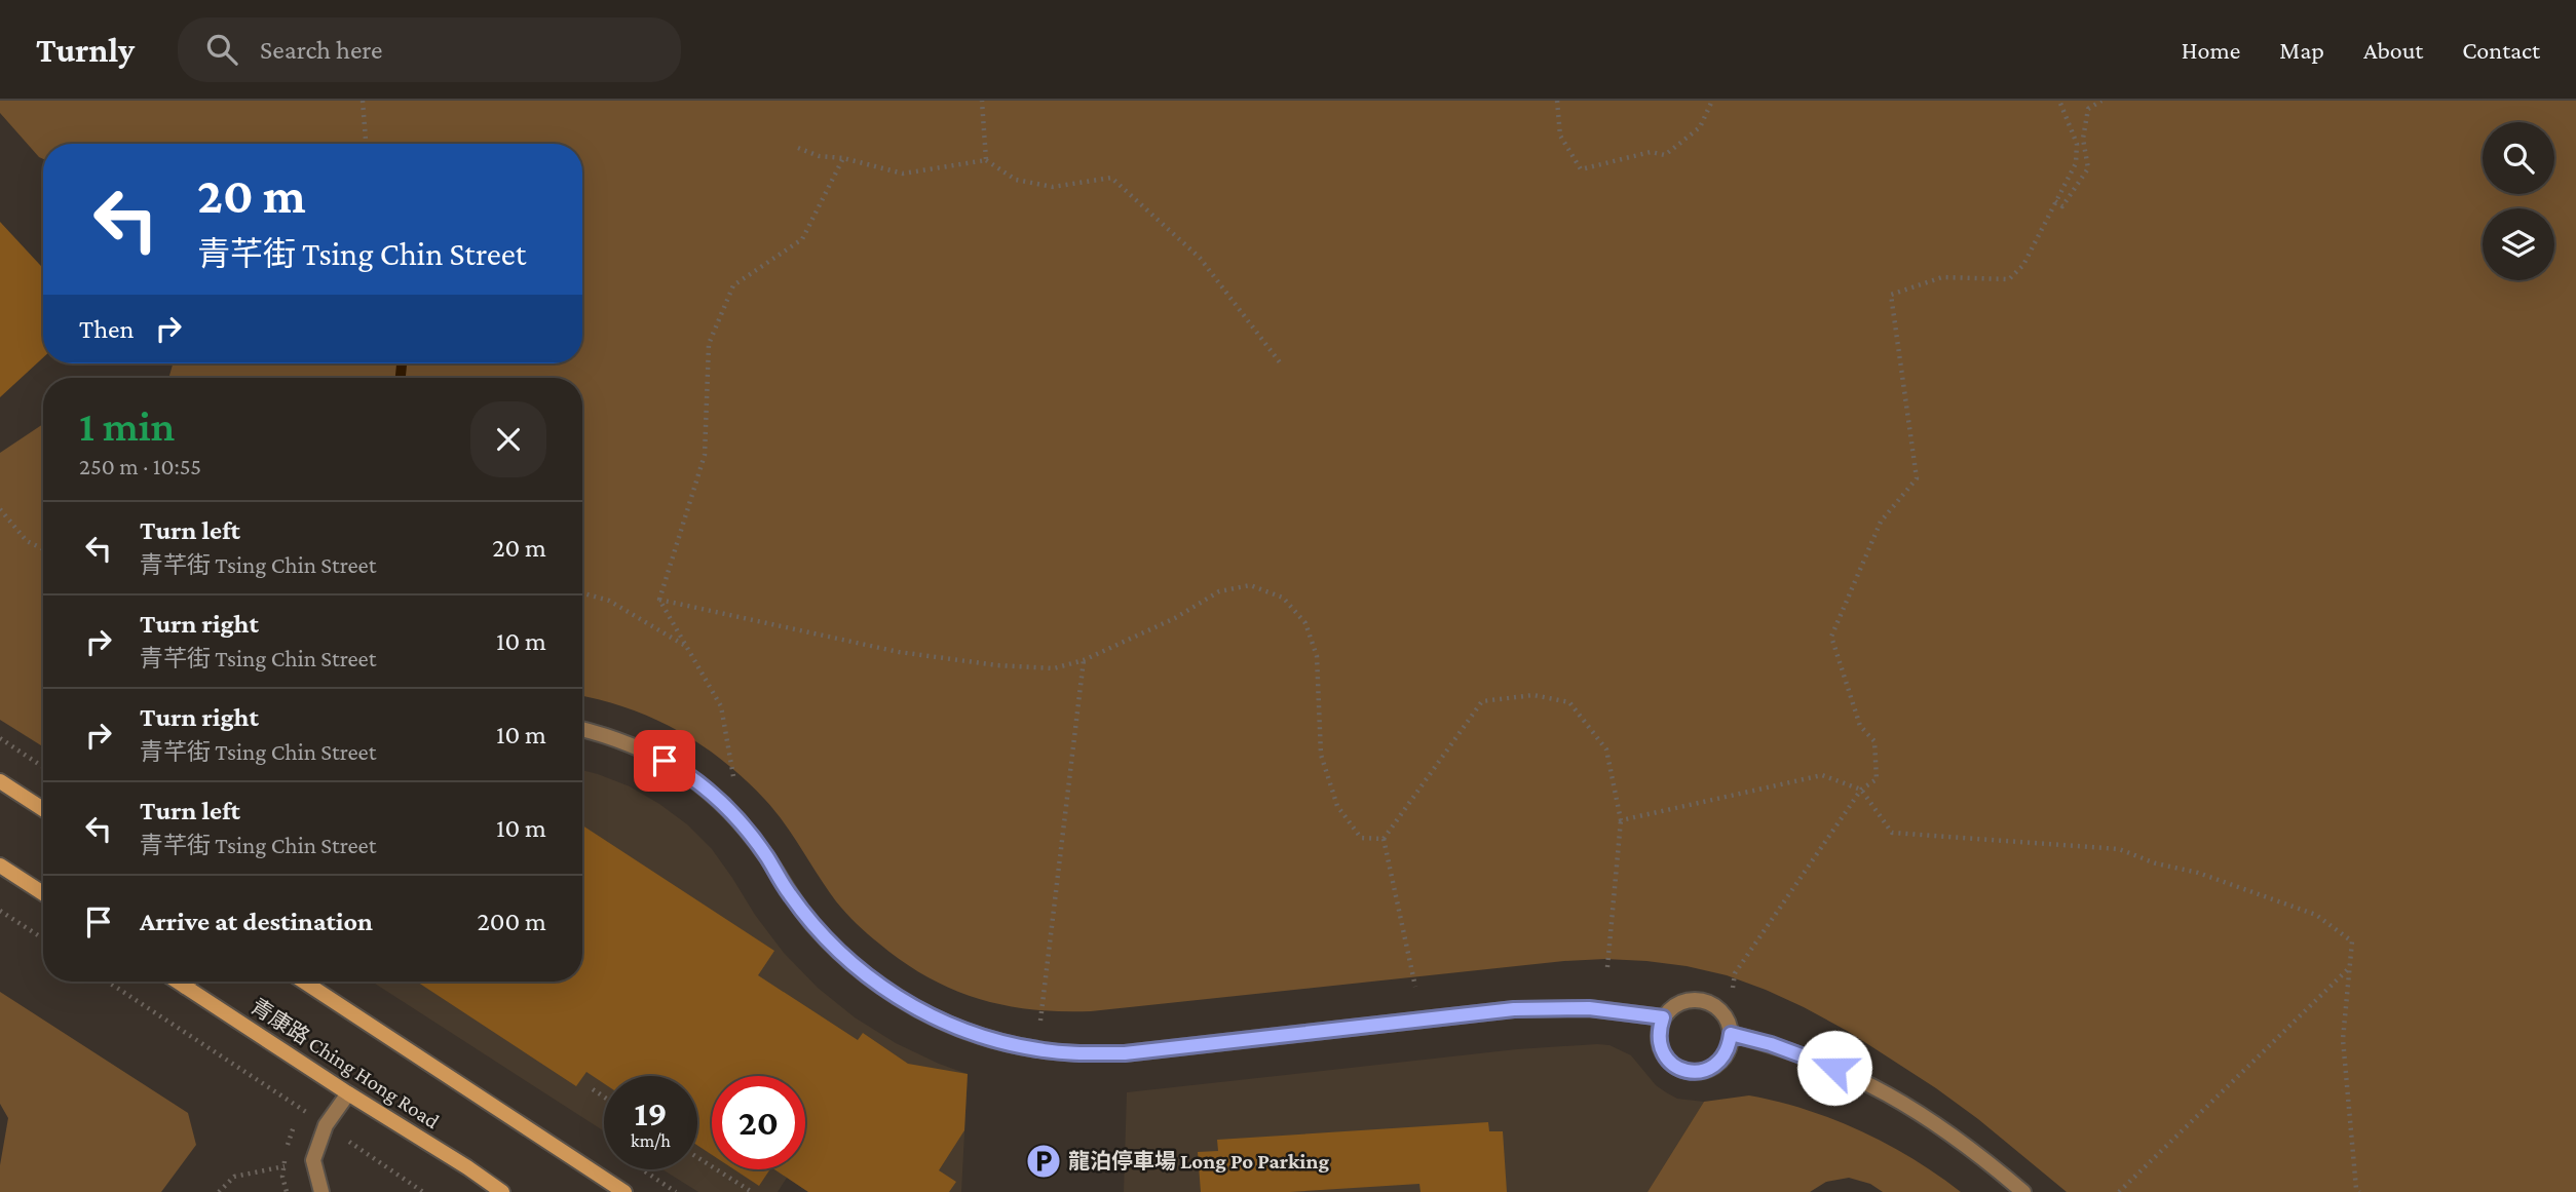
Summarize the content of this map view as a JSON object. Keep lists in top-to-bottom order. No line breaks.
{"streets":{"main road":["青康路 Ching Hong Road"]},"places":{"parking":["龍泊停車場 Long Po Parking"]},"page":{"header":"Turnly","search":"Search here","nav":["Home","Map","About","Contact"],"turn":["20 m","青芊街 Tsing Chin Street"],"then":"Then","heading":["1 min","250 m · 10:55"],"list":[{"name":"Turn left","note":"青芊街 Tsing Chin Street","value":"20 m"},{"name":"Turn right","note":"青芊街 Tsing Chin Street","value":"10 m"},{"name":"Turn right","note":"青芊街 Tsing Chin Street","value":"10 m"},{"name":"Turn left","note":"青芊街 Tsing Chin Street","value":"10 m"},{"name":"Arrive at destination","value":"200 m"}],"speed":"19 km/h","limit":"20"}}
